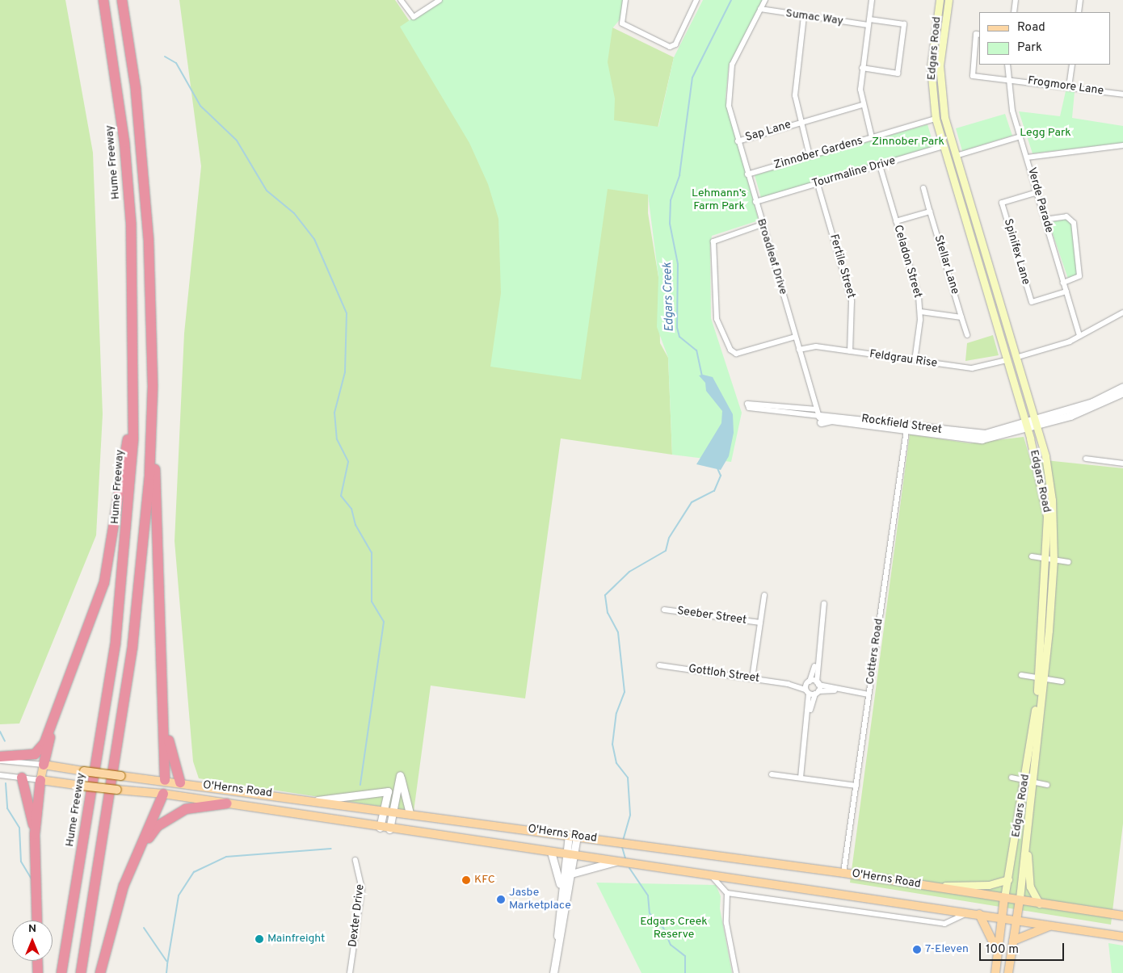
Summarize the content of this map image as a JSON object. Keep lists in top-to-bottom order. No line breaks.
{"streets":{"highway":["Hume Freeway"],"main road":["Edgars Road","O'Herns Road"],"street":["Sumac Way","Frogmore Lane","Sap Lane","Zinnober Gardens","Tourmaline Drive","Verde Parade","Spinifex Lane","Broadleaf Drive","Celadon Street","Stellar Lane","Fertile Street","Feldgrau Rise","Rockfield Street","Seeber Street","Cotters Road","Gottloh Street","Dexter Drive"]},"crossings":[["Sumac Way","Broadleaf Drive"],["Edgars Road","Zinnober Gardens"],["Edgars Road","Tourmaline Drive"],["Edgars Road","Feldgrau Rise"],["Edgars Road","Rockfield Street"],["Edgars Road","O'Herns Road"],["Frogmore Lane","Verde Parade"],["Sap Lane","Broadleaf Drive"],["Zinnober Gardens","Broadleaf Drive"],["Tourmaline Drive","Broadleaf Drive"],["Tourmaline Drive","Celadon Street"],["Tourmaline Drive","Fertile Street"],["Verde Parade","Spinifex Lane"],["Broadleaf Drive","Feldgrau Rise"],["Broadleaf Drive","Rockfield Street"],["Celadon Street","Feldgrau Rise"],["Fertile Street","Feldgrau Rise"],["Rockfield Street","Cotters Road"],["Cotters Road","O'Herns Road"]],"water":["Edgars Creek"],"parks":["Legg Park","Zinnober Park","Lehmann’s Farm Park","Edgars Creek Reserve"],"places":["KFC","Jasbe Marketplace","Mainfreight","7-Eleven"],"legend":["Road","Park"],"scale_bar":"100 m","north":"top"}
